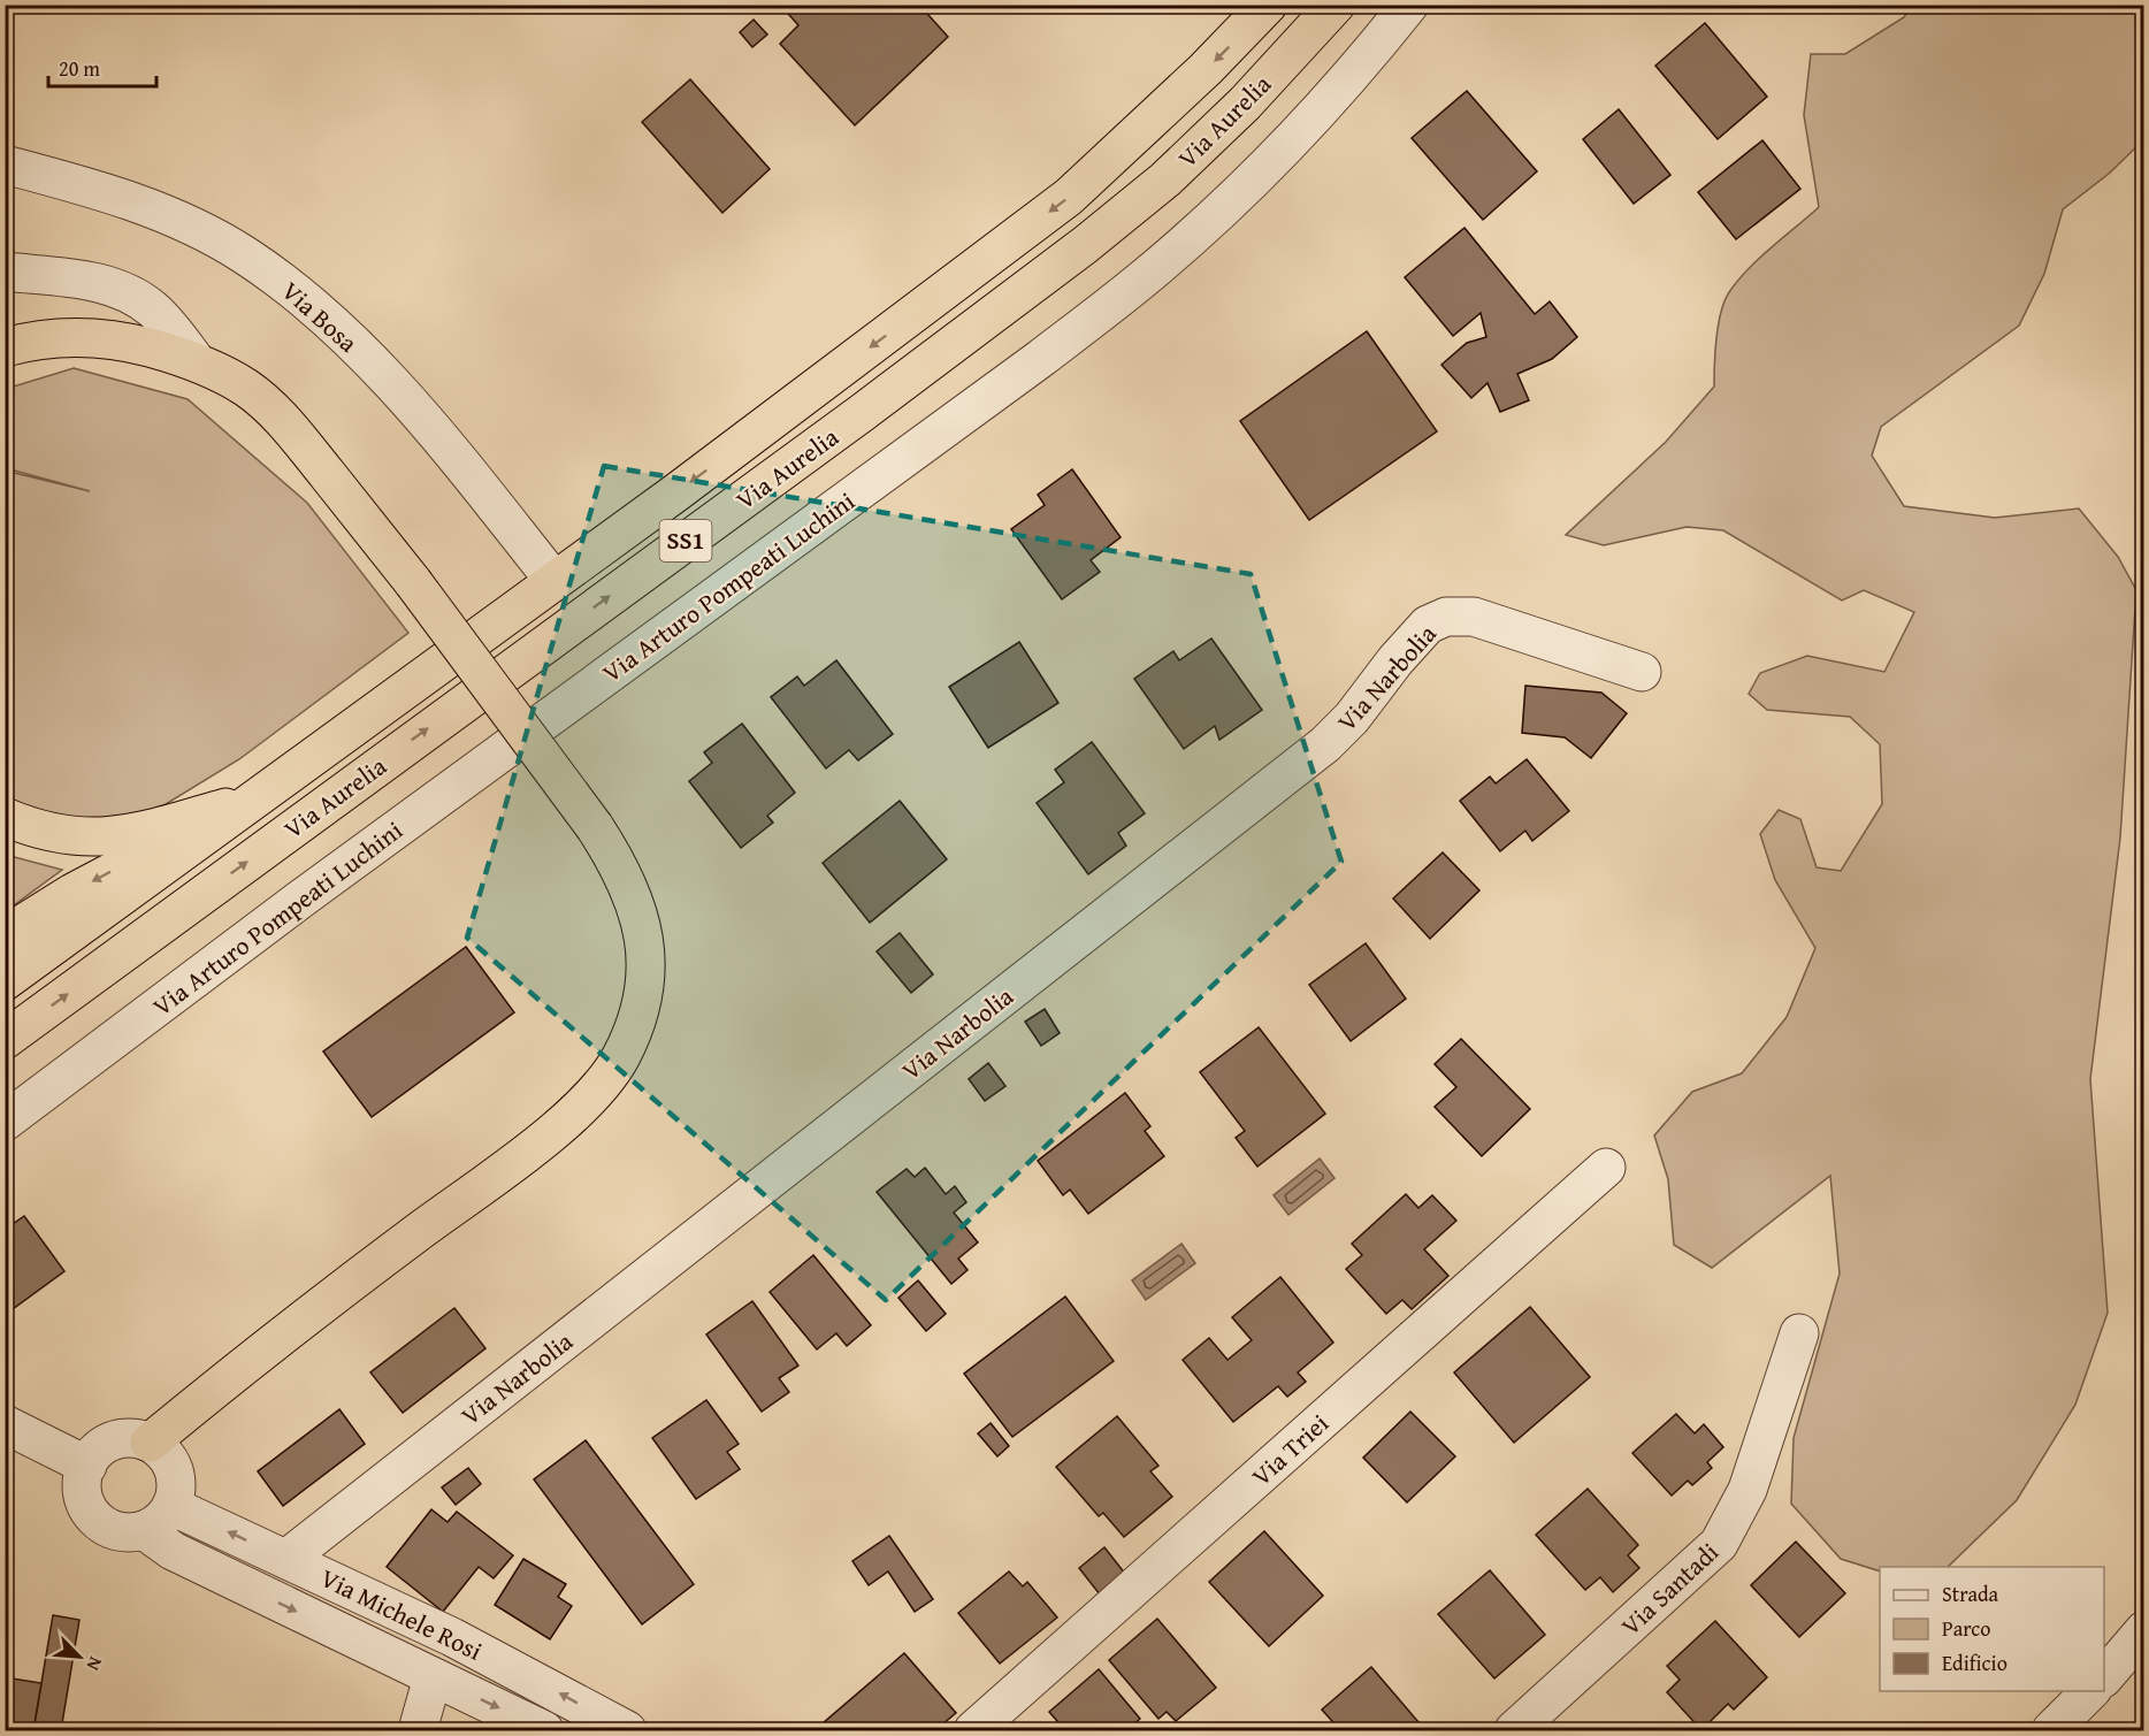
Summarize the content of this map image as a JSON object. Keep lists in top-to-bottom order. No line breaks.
{"streets":{"highway":["Via Aurelia","SS1"],"street":["Via Bosa","Via Arturo Pompeati Luchini","Via Narbolia","Via Triei","Via Santadi","Via Michele Rosi"]},"crossings":[["Via Aurelia","Via Bosa"],["Via Narbolia","Via Michele Rosi"]],"legend":["Strada","Parco","Edificio"],"scale_bar":"20 m","north":"bottom right"}
